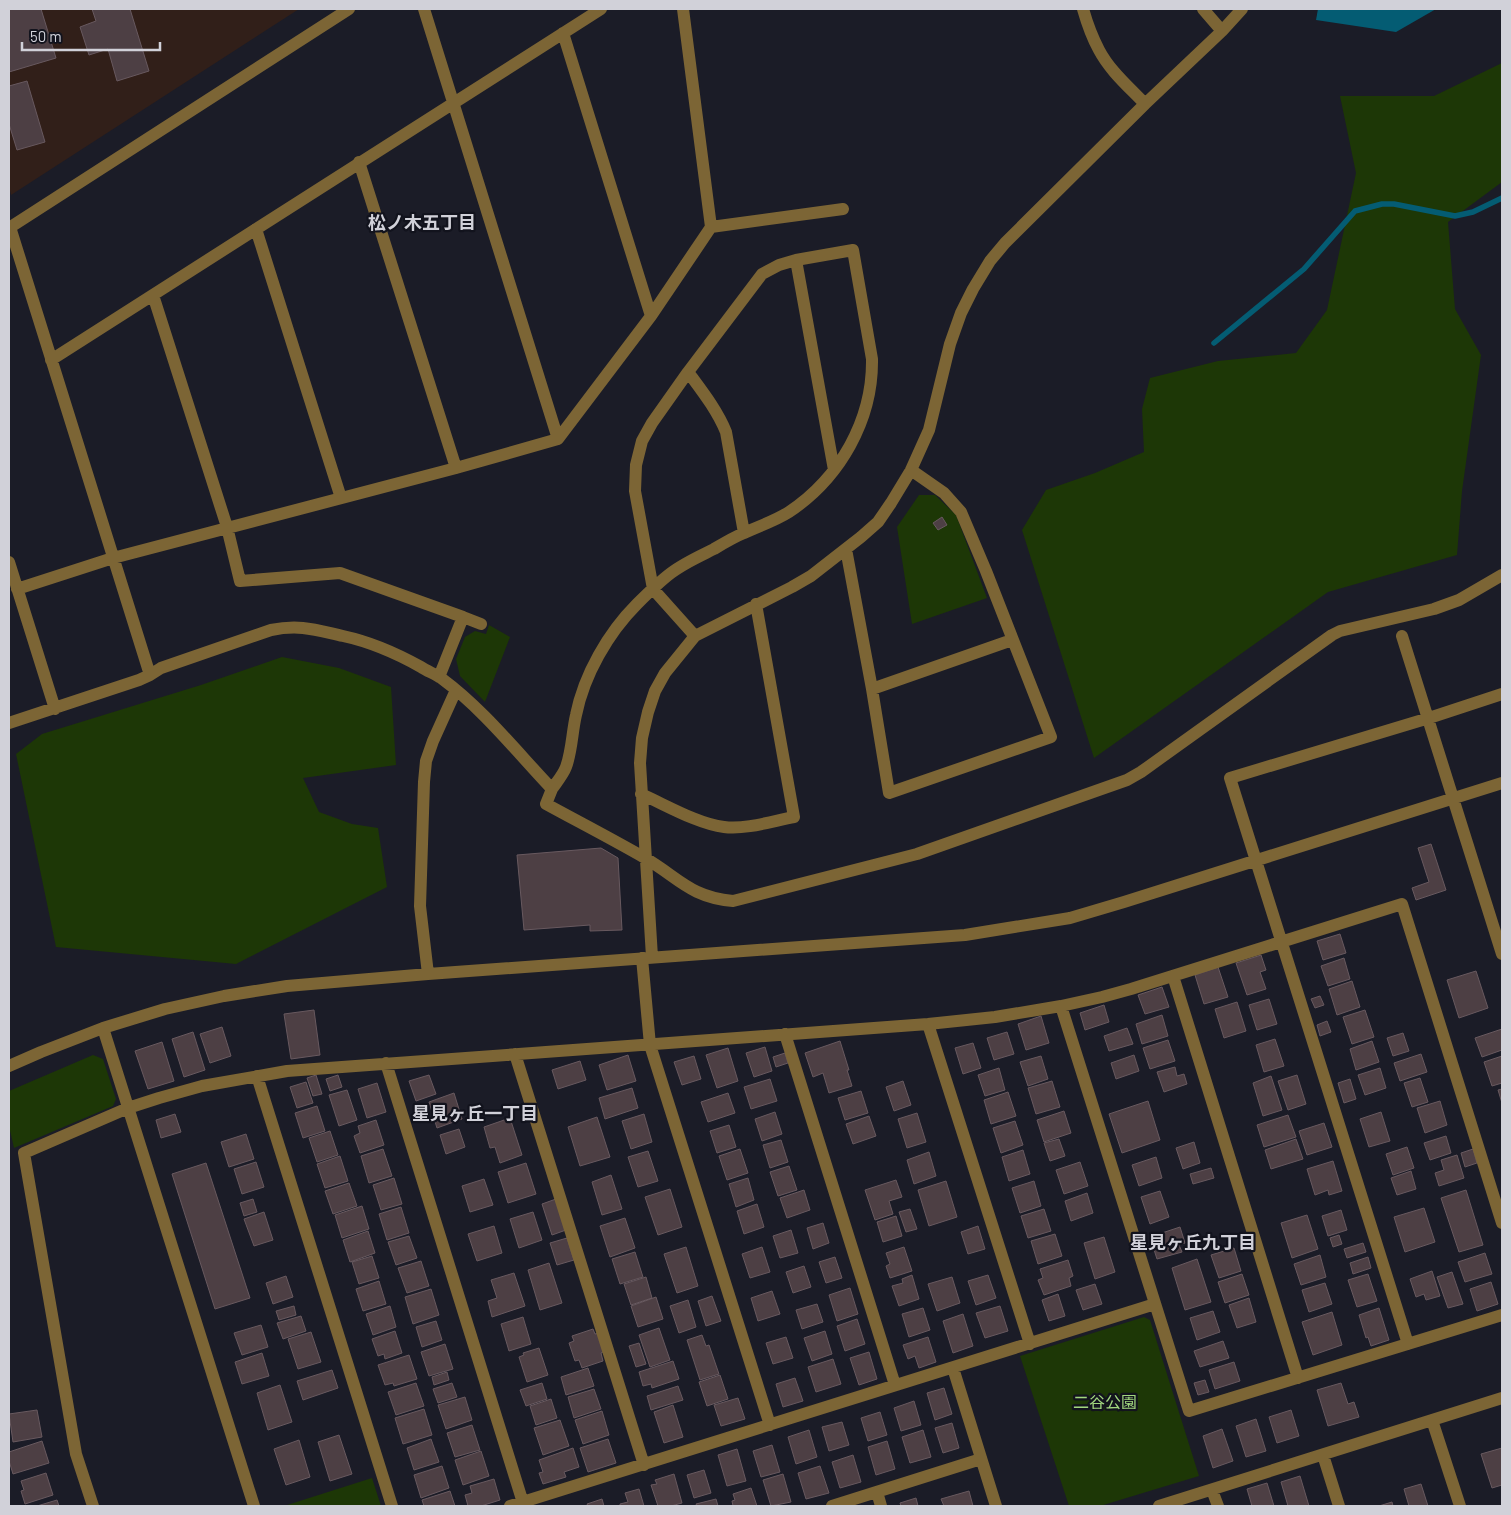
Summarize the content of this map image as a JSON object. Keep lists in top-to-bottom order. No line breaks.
{"districts":["松ノ木五丁目","星見ヶ丘一丁目","星見ヶ丘九丁目"],"parks":["二谷公園"],"scale_bar":"50 m"}
